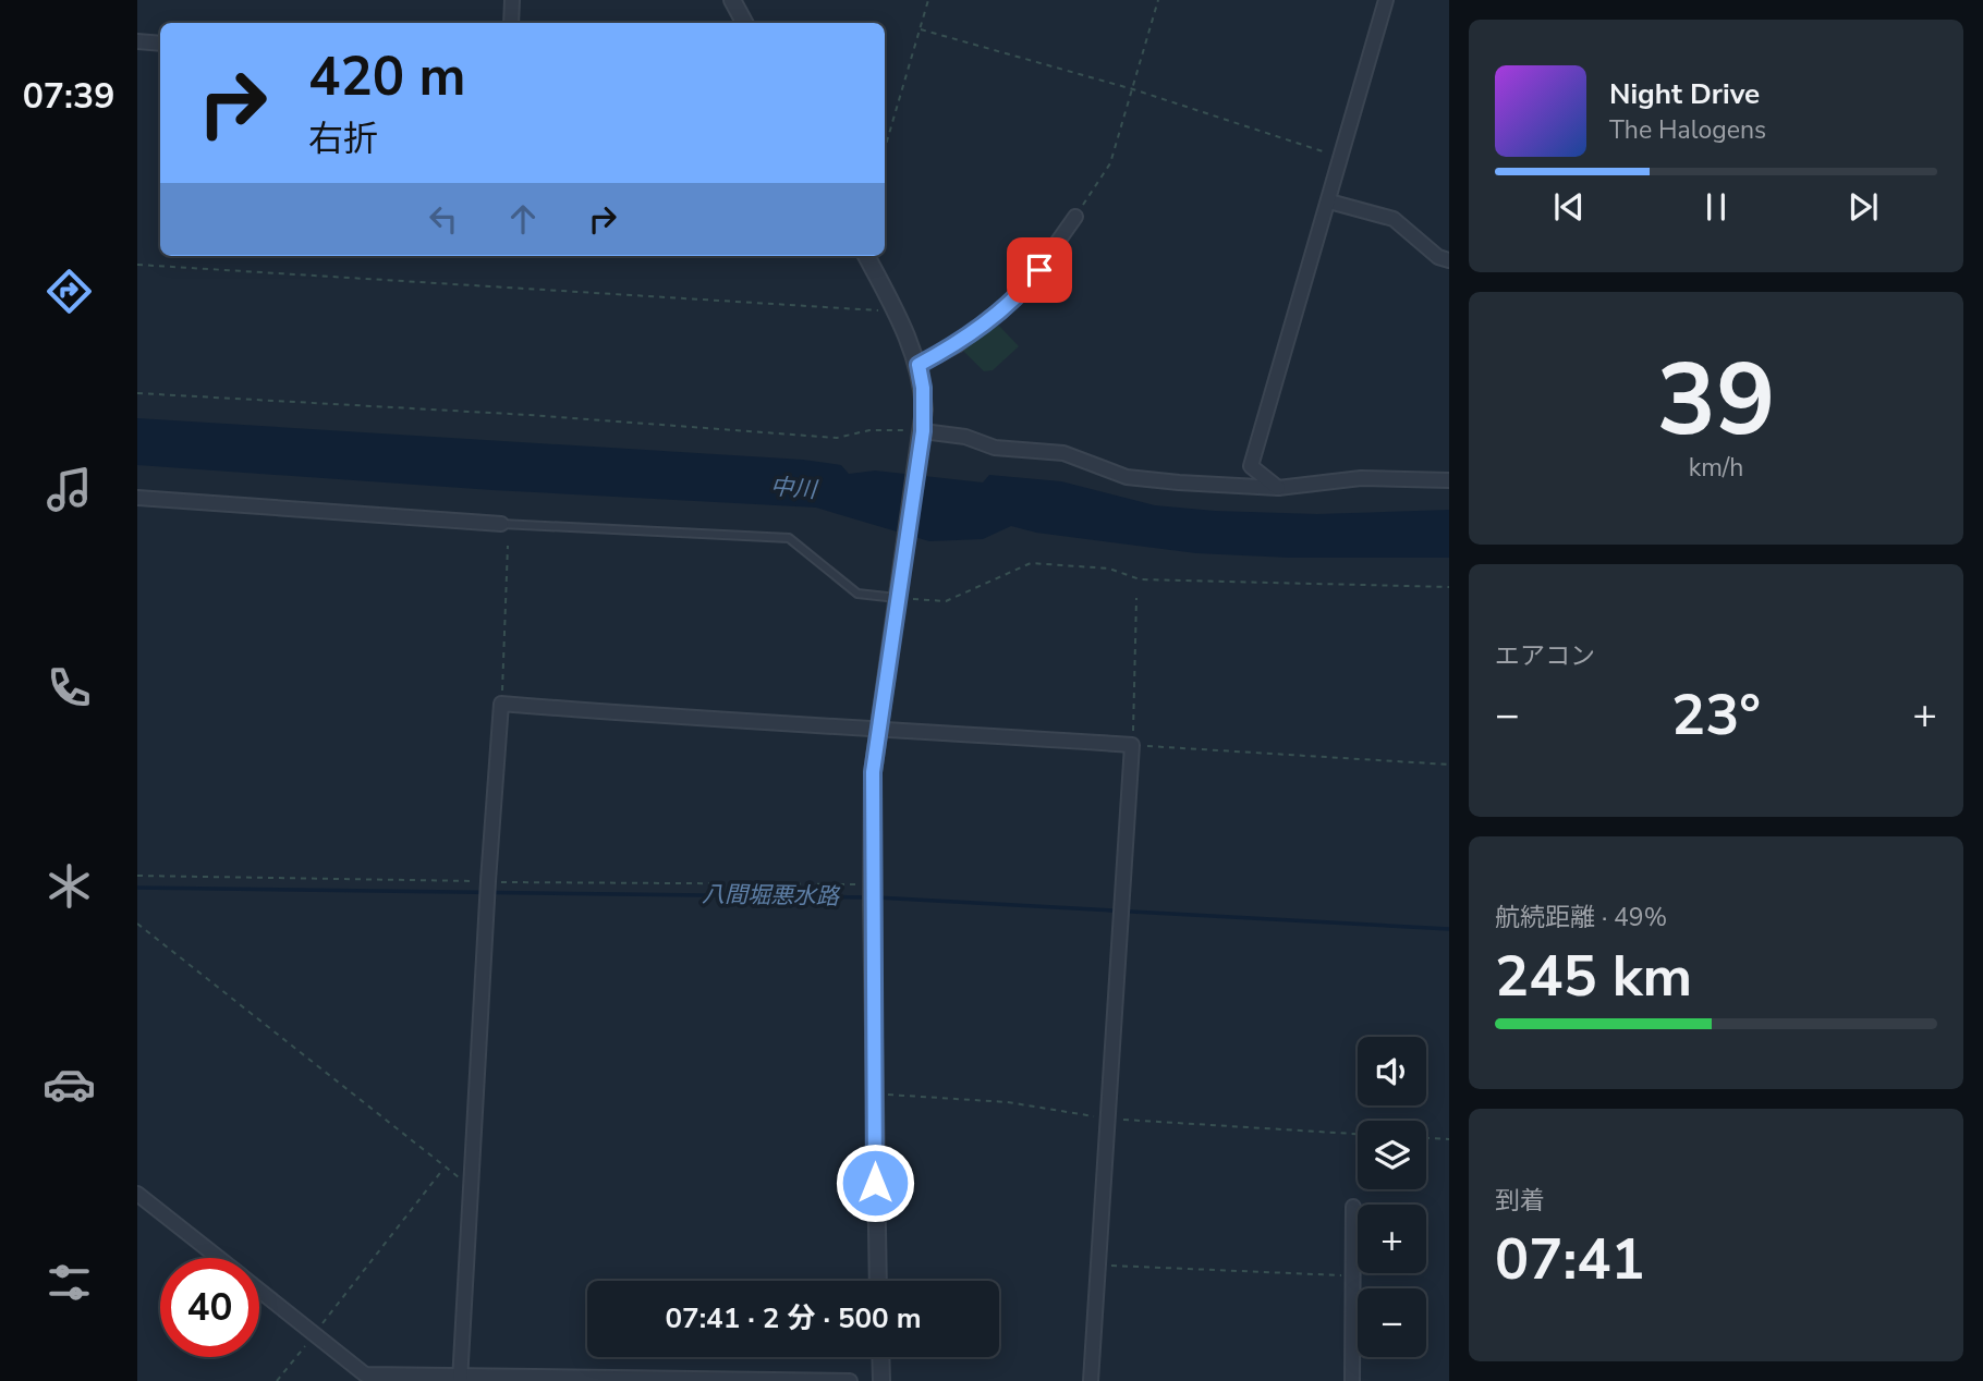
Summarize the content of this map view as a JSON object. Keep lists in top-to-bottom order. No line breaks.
{"water":["中川","八間堀悪水路"],"page":{"tabs":"07:39","turn":["420 m","右折"],"song":["Night Drive","The Halogens"],"tile":[["39","km/h"],"エアコン",["航続距離 · 49%","245 km"],["到着","07:41"]],"heat":["−","23°","+"],"map_buttons":["+","−"],"limit":"40","trip":"07:41 · 2 分 · 500 m"}}
